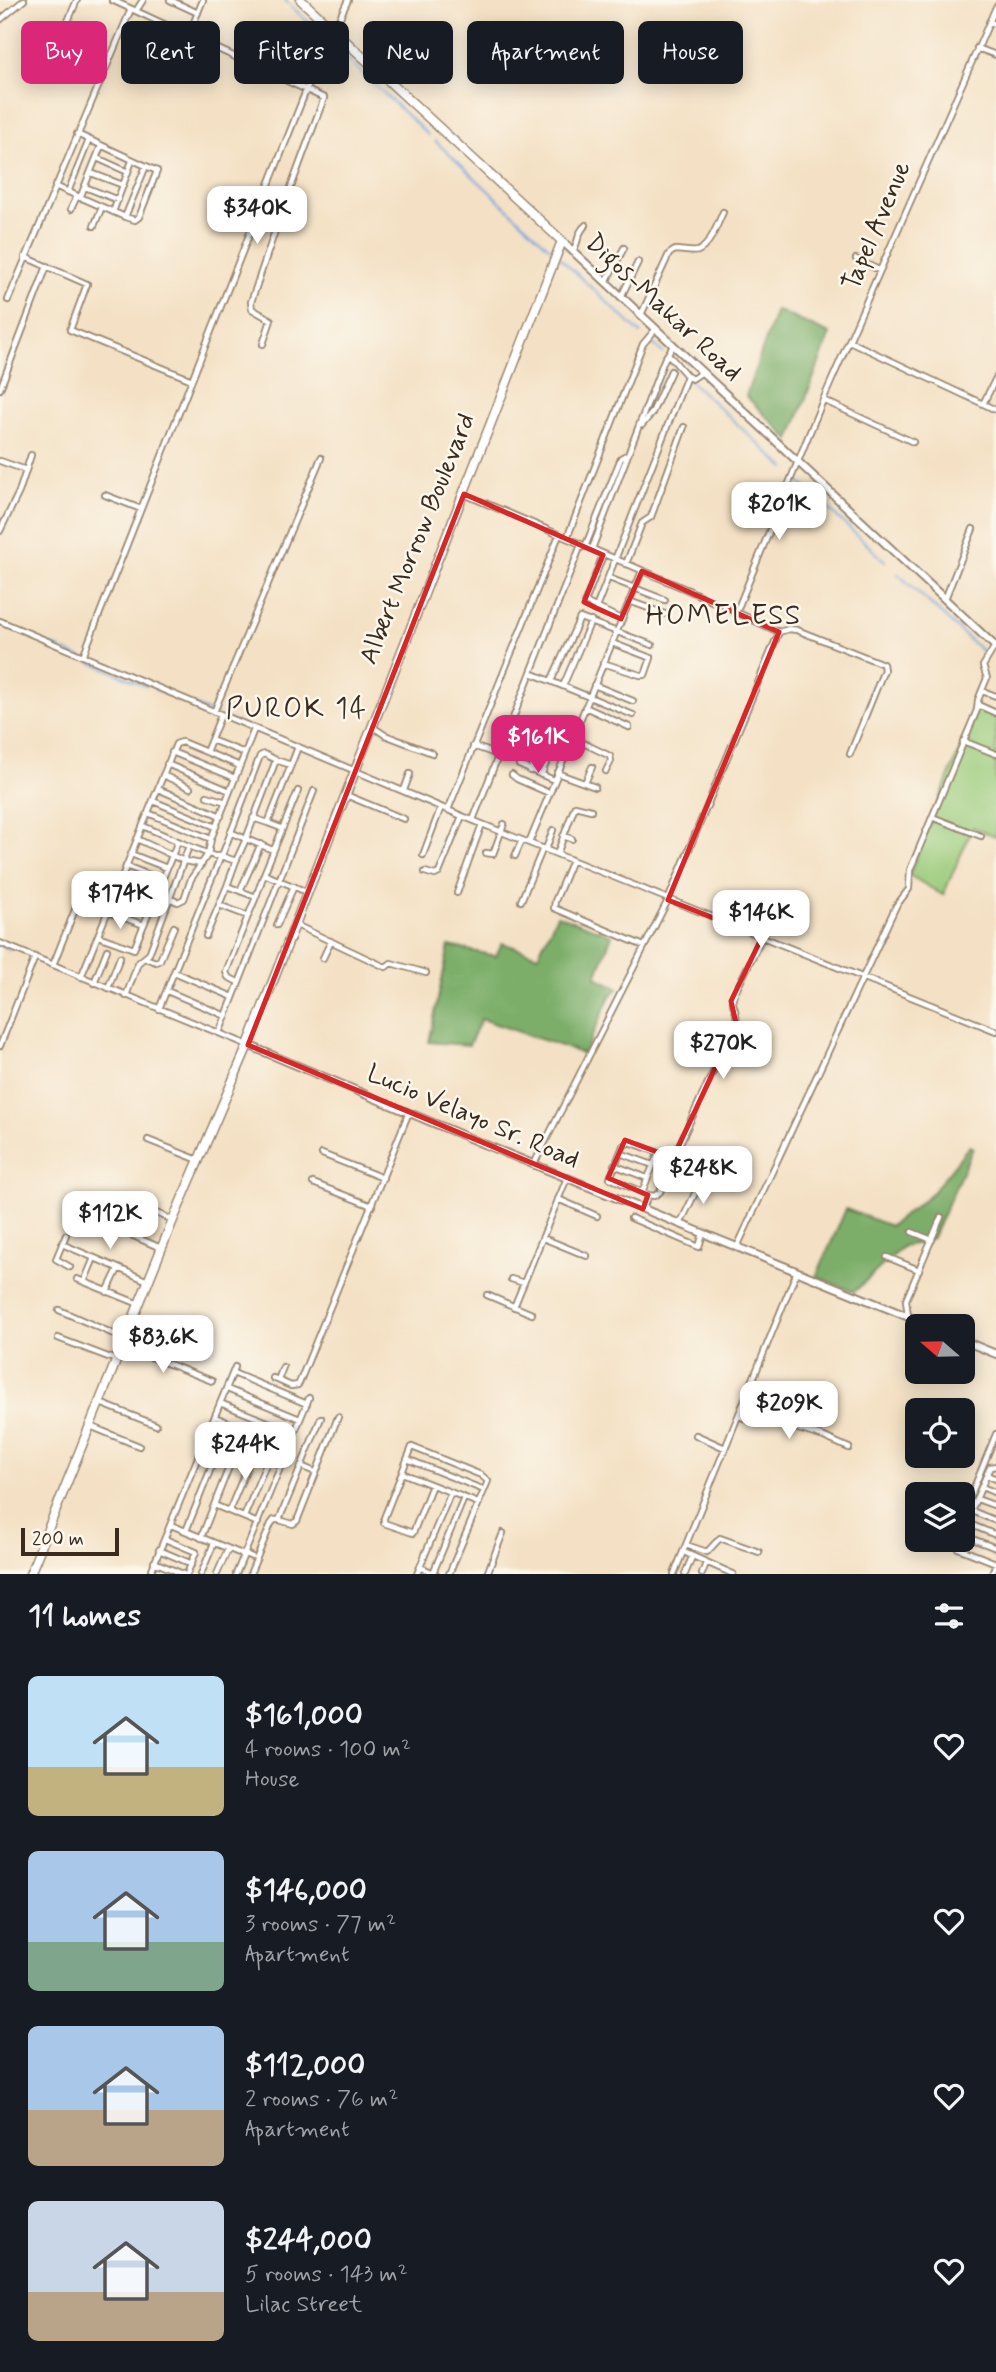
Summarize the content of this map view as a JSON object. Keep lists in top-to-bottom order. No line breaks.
{"streets":{"highway":["Digos-Makar Road","Albert Morrow Boulevard"],"main road":["Lucio Velayo Sr. Road"],"street":["Tapel Avenue"]},"crossings":[["Tapel Avenue","Digos-Makar Road"],["Digos-Makar Road","Albert Morrow Boulevard"],["Albert Morrow Boulevard","Lucio Velayo Sr. Road"]],"districts":["HOMELESS","PUROK 14"],"scale_bar":"200 m","north":"left","page":{"chip":["Buy","Rent","Filters","New","Apartment","House"],"price":["$340K","$201K","$161K","$174K","$146K","$270K","$248K","$112K","$83.6K","$209K","$244K"],"scale":"200 m","heading":"11 homes","list":[{"name":"$161,000","note":"4 rooms · 100 m² · House"},{"name":"$146,000","note":"3 rooms · 77 m² · Apartment"},{"name":"$112,000","note":"2 rooms · 76 m² · Apartment"},{"name":"$244,000","note":"5 rooms · 143 m² · Lilac Street"}]}}
